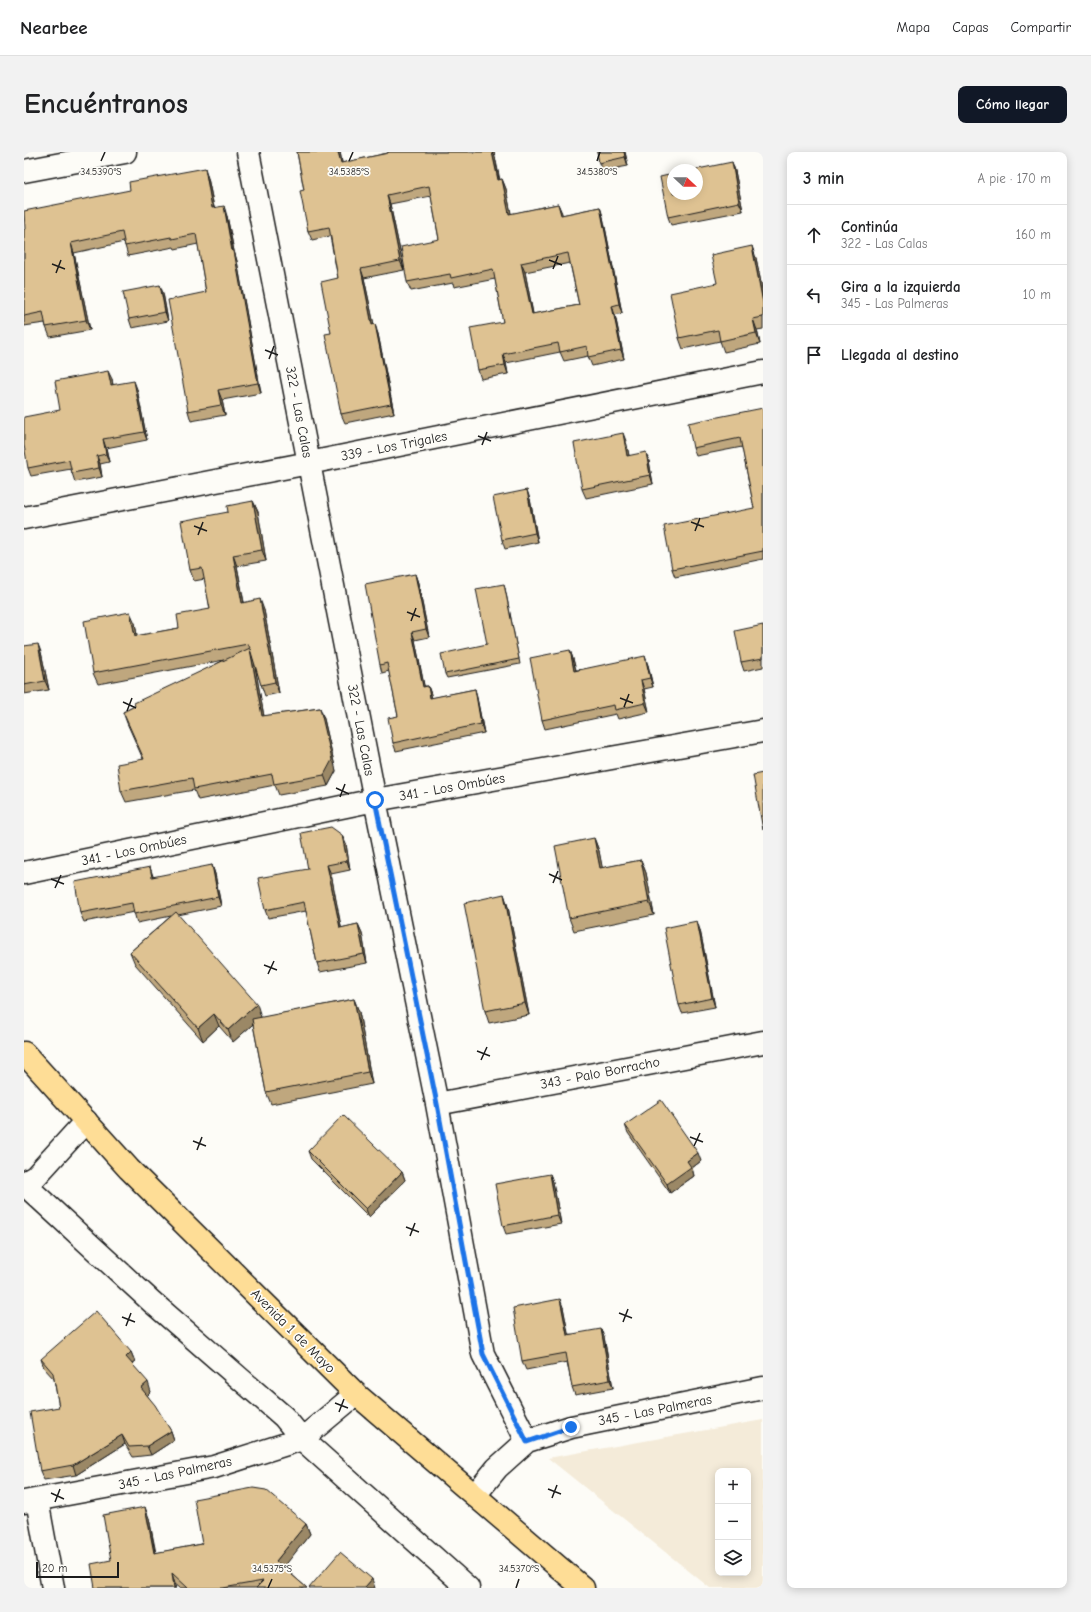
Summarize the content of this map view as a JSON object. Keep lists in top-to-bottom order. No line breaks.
{"streets":{"main road":["Avenida 1 de Mayo"],"street":["322 - Las Calas","339 - Los Trigales","341 - Los Ombúes","343 - Palo Borracho","345 - Las Palmeras"]},"crossings":[["322 - Las Calas","339 - Los Trigales"],["322 - Las Calas","341 - Los Ombúes"],["322 - Las Calas","343 - Palo Borracho"],["322 - Las Calas","345 - Las Palmeras"],["Avenida 1 de Mayo","345 - Las Palmeras"]],"scale_bar":"20 m","north":"right","page":{"header":"Nearbee","nav":["Mapa","Capas","Compartir"],"buttons":"Cómo llegar","title":"Encuéntranos","heading":["3 min","A pie · 170 m"],"list":[["Continúa","322 - Las Calas","160 m"],["Gira a la izquierda","345 - Las Palmeras","10 m"],"Llegada al destino"],"map_buttons":["+","−"],"scale":"20 m"},"coordinates":["34.5385°S","34.5380°S","34.5390°S","34.5375°S","34.5370°S"]}
